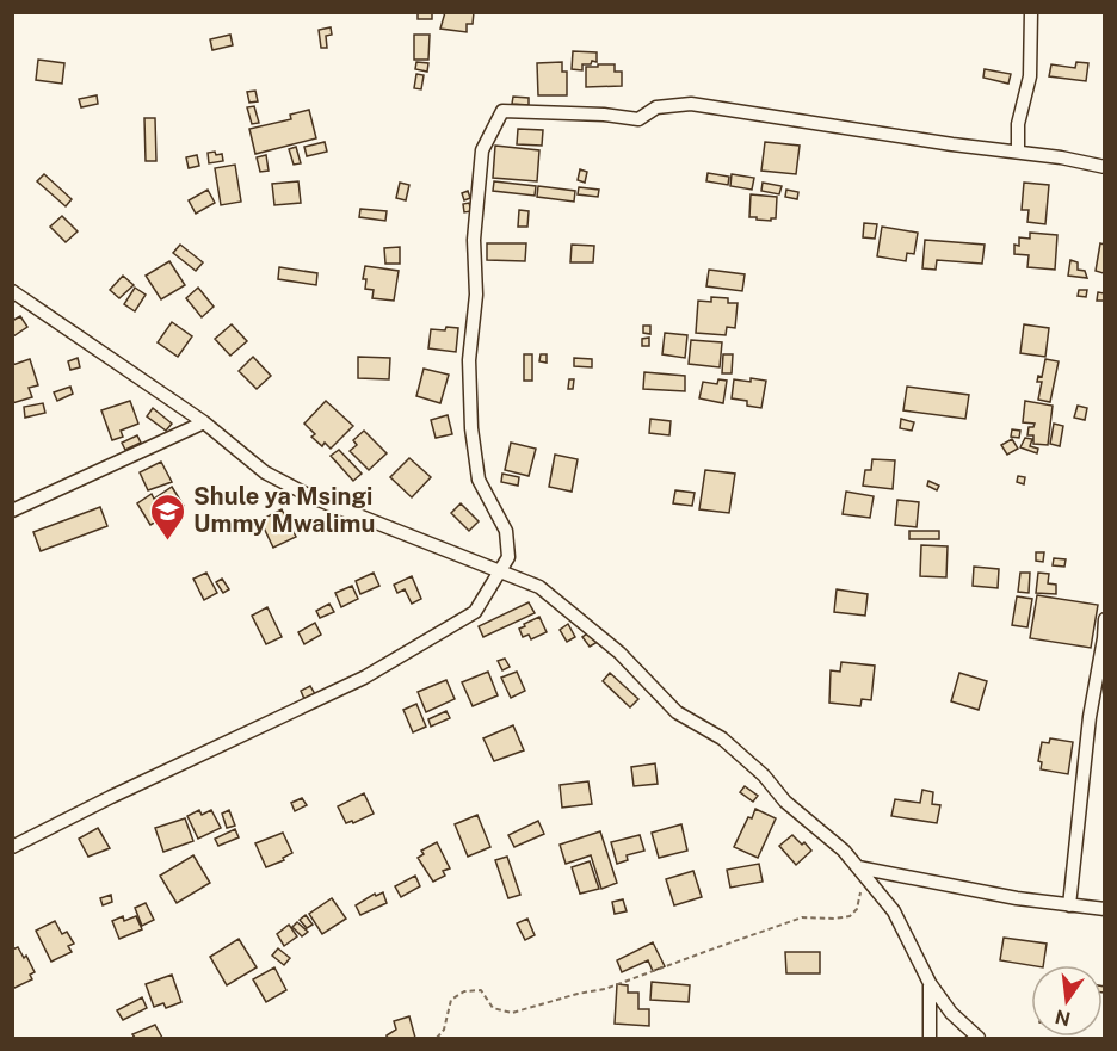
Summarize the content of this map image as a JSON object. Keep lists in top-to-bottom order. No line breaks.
{"places":{"school or university":["Shule ya Msingi Ummy Mwalimu"]},"north":"bottom"}
